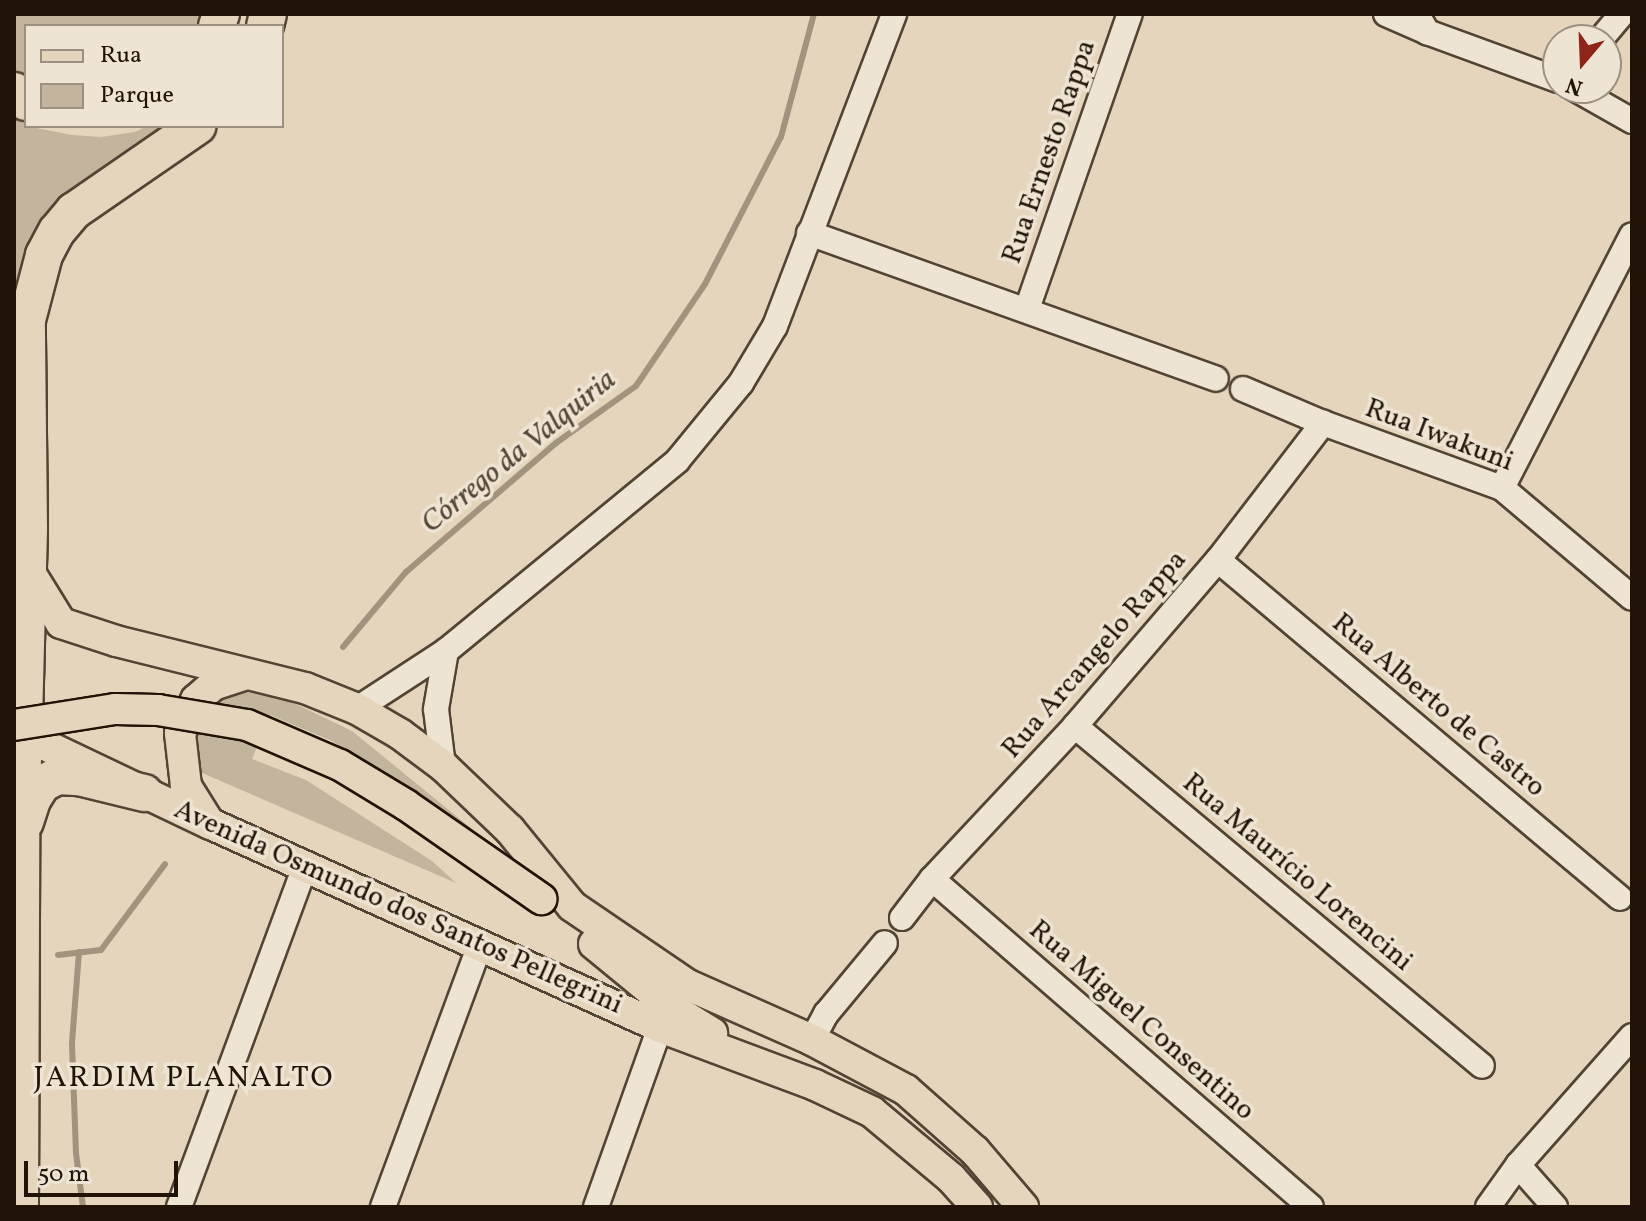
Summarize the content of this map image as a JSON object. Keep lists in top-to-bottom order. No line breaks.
{"streets":{"main road":["Avenida Osmundo dos Santos Pellegrini"],"street":["Rua Ernesto Rappa","Rua Iwakuni","Rua Arcangelo Rappa","Rua Alberto de Castro","Rua Maurício Lorencini","Rua Miguel Consentino"]},"crossings":[["Rua Iwakuni","Rua Arcangelo Rappa"],["Rua Arcangelo Rappa","Rua Alberto de Castro"],["Rua Arcangelo Rappa","Rua Maurício Lorencini"],["Rua Arcangelo Rappa","Rua Miguel Consentino"]],"districts":["JARDIM PLANALTO"],"water":["Córrego da Valquiria"],"legend":["Rua","Parque"],"scale_bar":"50 m","north":"bottom"}
